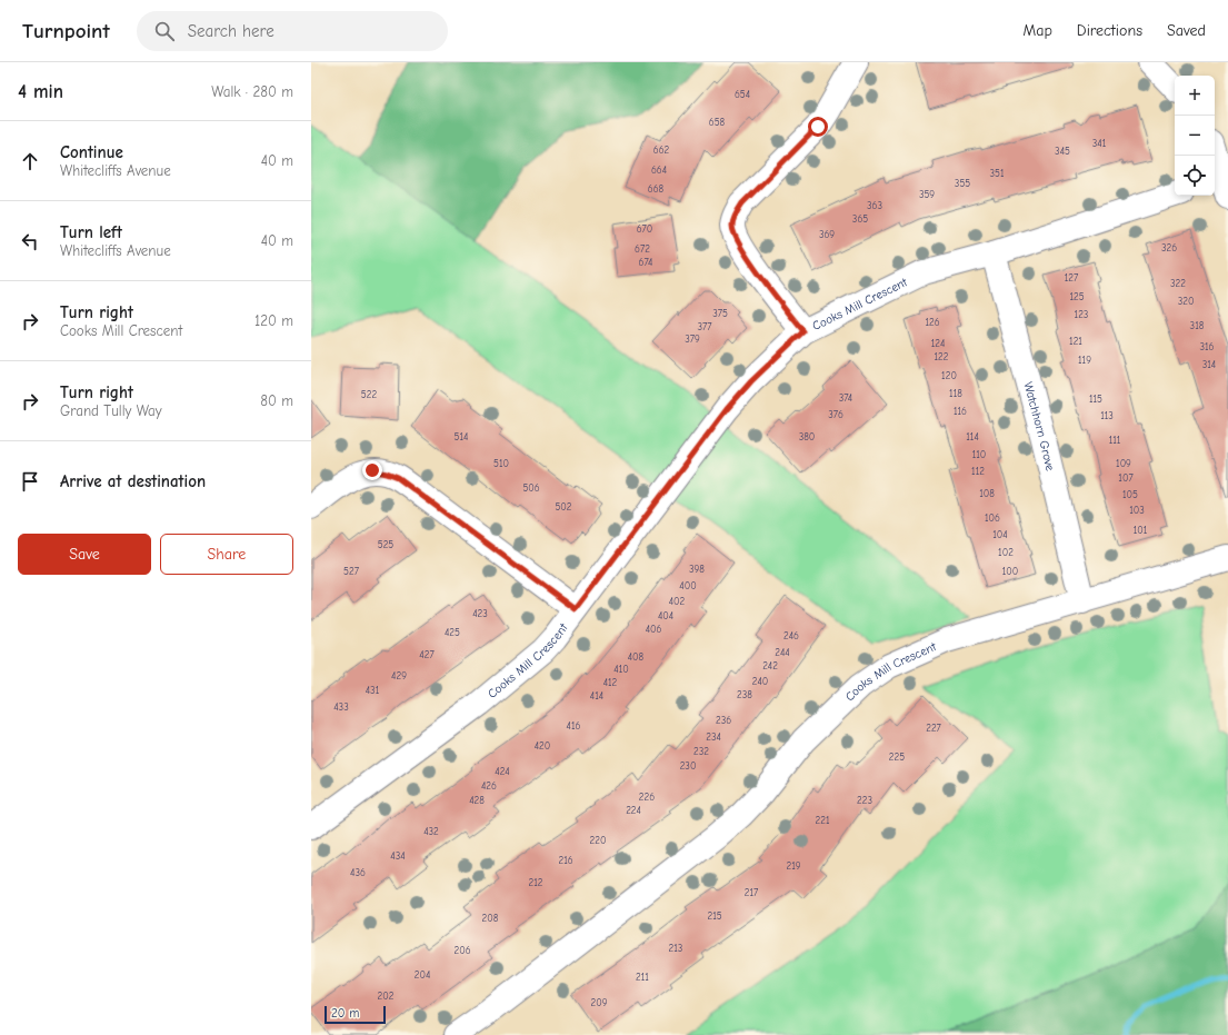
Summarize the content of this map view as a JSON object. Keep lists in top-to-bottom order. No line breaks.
{"streets":{"street":["Cooks Mill Crescent","Watchhorn Grove"]},"crossings":[["Cooks Mill Crescent","Watchhorn Grove"]],"house_numbers":["654","658","341","662","345","664","351","355","668","359","363","365","670","369","326","672","674","127","322","125","320","375","123","126","318","377","379","121","124","316","122","119","314","120","118","522","374","115","116","376","113","514","380","114","111","110","510","109","112","107","506","108","105","502","103","106","101","104","525","102","398","527","100","400","402","423","404","406","425","246","244","427","408","242","410","429","240","412","431","238","414","433","236","416","227","234","420","232","225","230","424","426","226","428","223","224","221","432","220","434","216","219","436","212","217","215","208","213","206","204","211","202","209"],"scale_bar":"20 m","page":{"header":"Turnpoint","search":"Search here","nav":["Map","Directions","Saved"],"heading":["4 min","Walk · 280 m"],"map_buttons":["+","−"],"list":[["Continue","Whitecliffs Avenue","40 m"],["Turn left","Whitecliffs Avenue","40 m"],["Turn right","Cooks Mill Crescent","120 m"],["Turn right","Grand Tully Way","80 m"],"Arrive at destination"],"buttons":["Save","Share"],"scale":"20 m"}}
